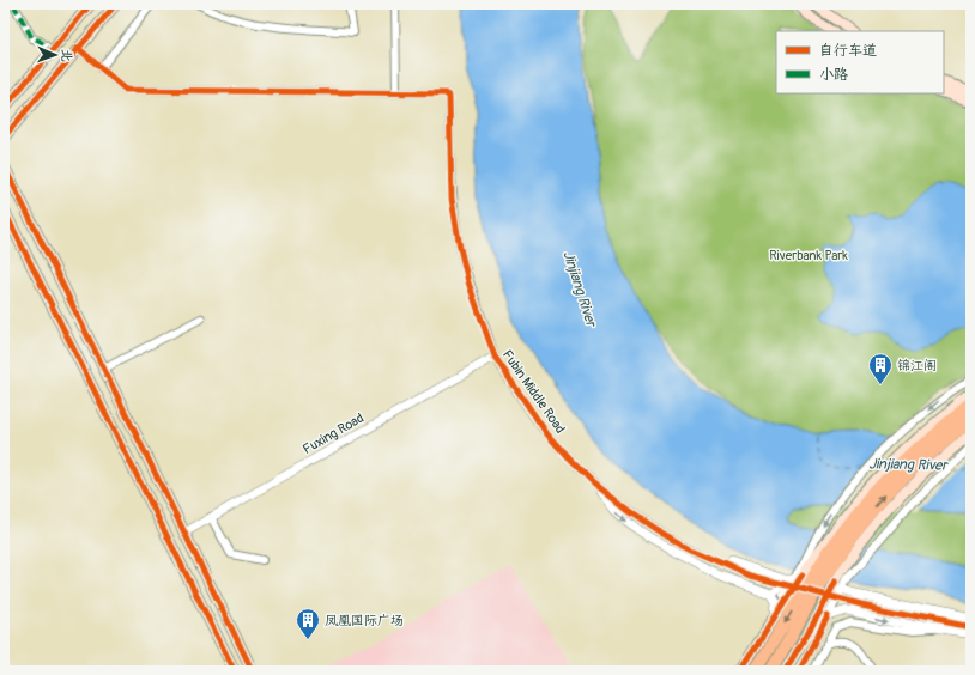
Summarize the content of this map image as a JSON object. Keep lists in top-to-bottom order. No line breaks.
{"streets":{"street":["Fubin Middle Road","Fuxing Road"]},"crossings":[["Fubin Middle Road","Fuxing Road"]],"water":["Jinjiang River"],"parks":["Riverbank Park"],"places":{"building":["锦江阁","凤凰国际广场"]},"legend":["自行车道","小路"],"north":"right"}
